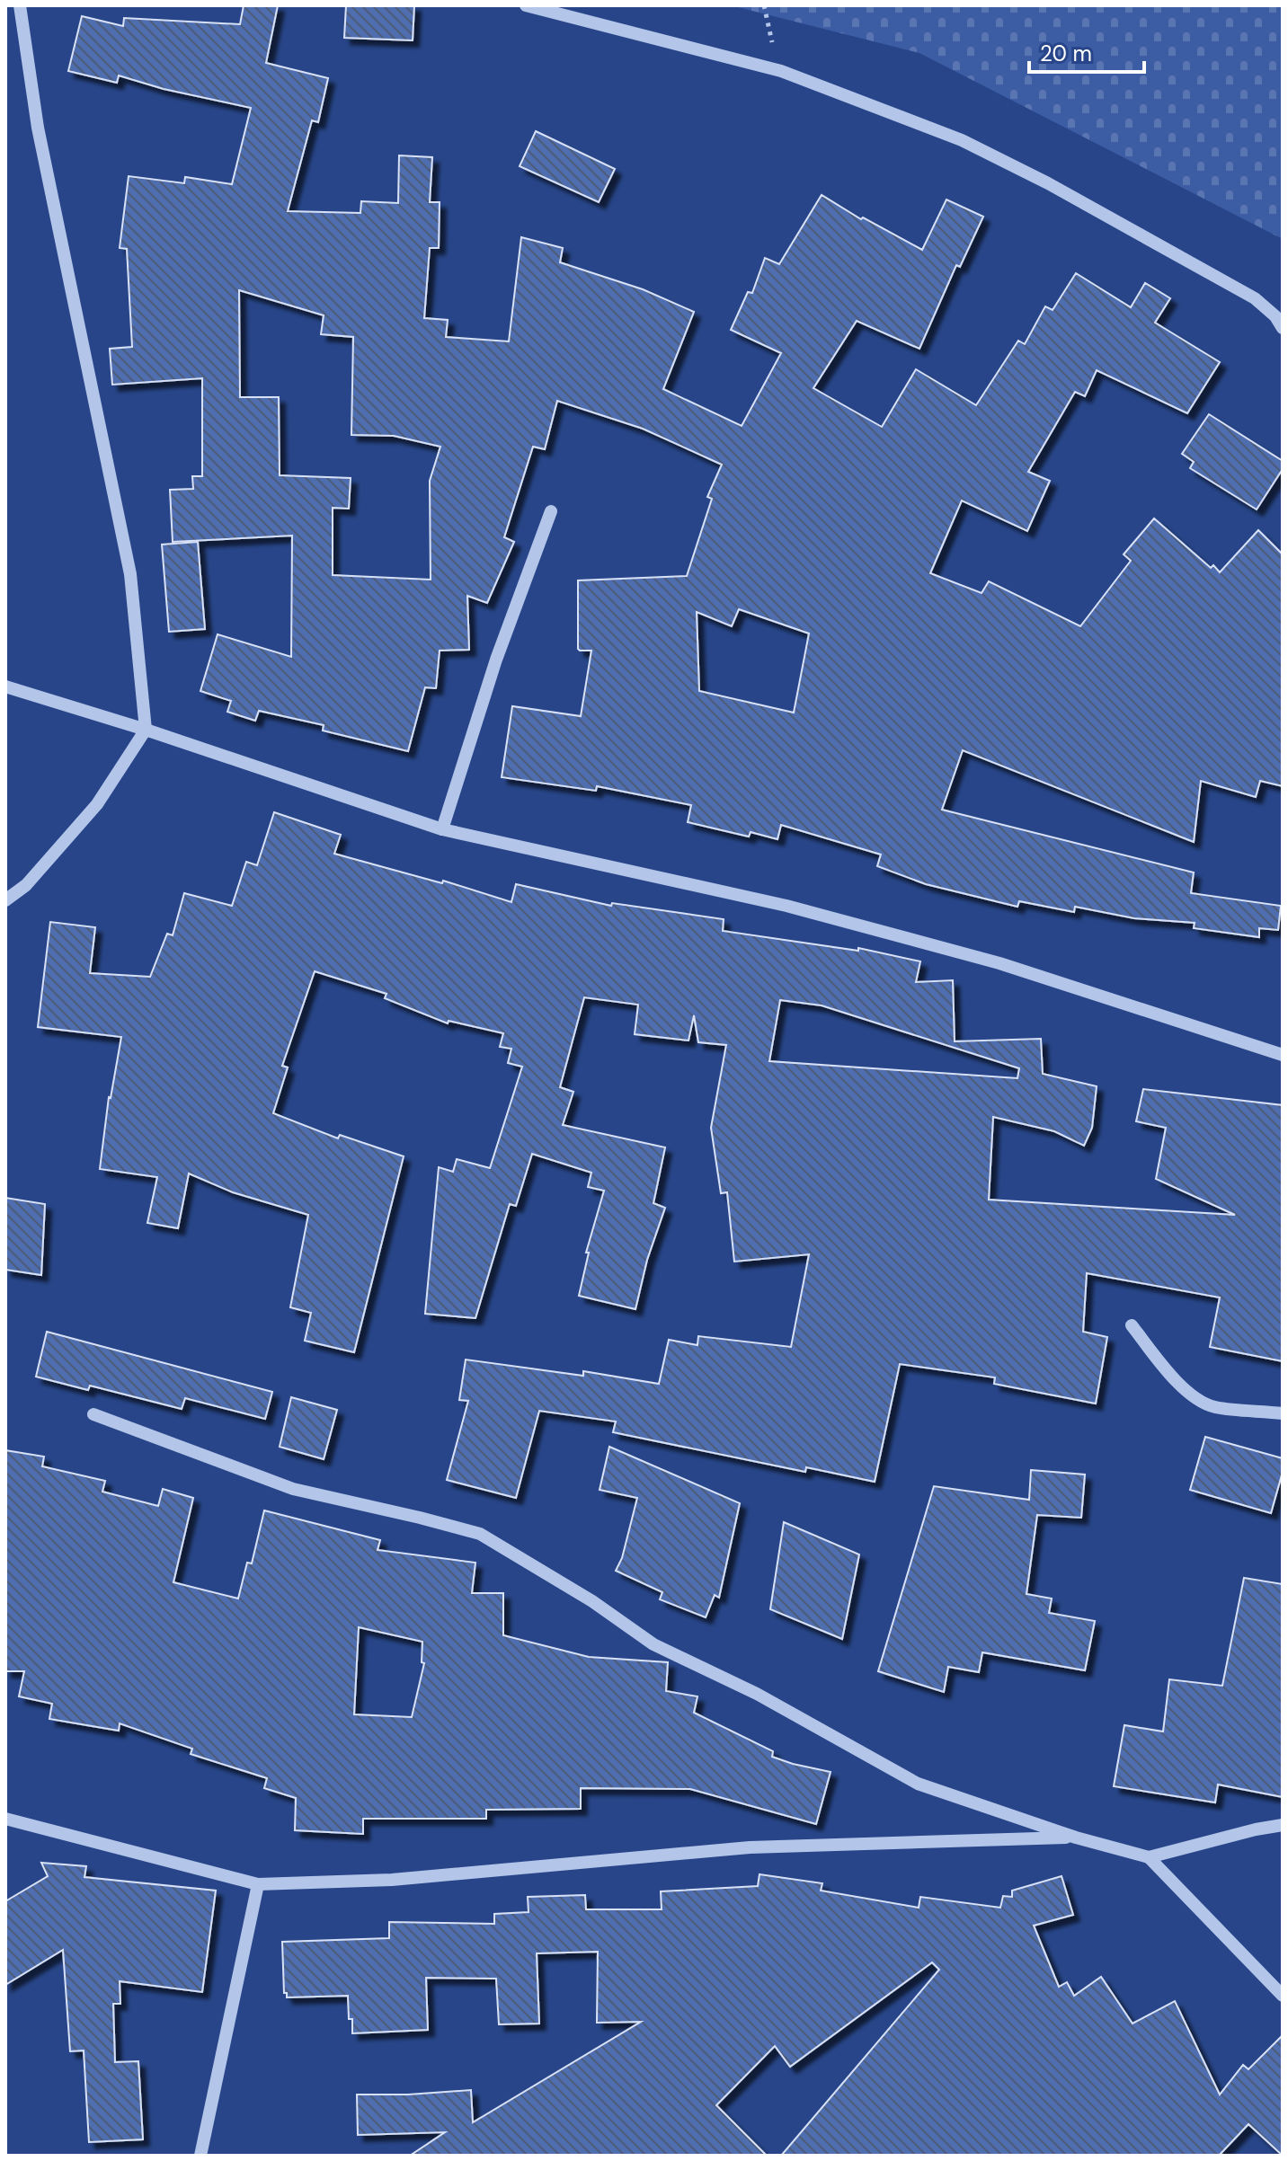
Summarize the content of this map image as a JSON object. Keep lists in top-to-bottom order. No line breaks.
{"scale_bar":"20 m"}
